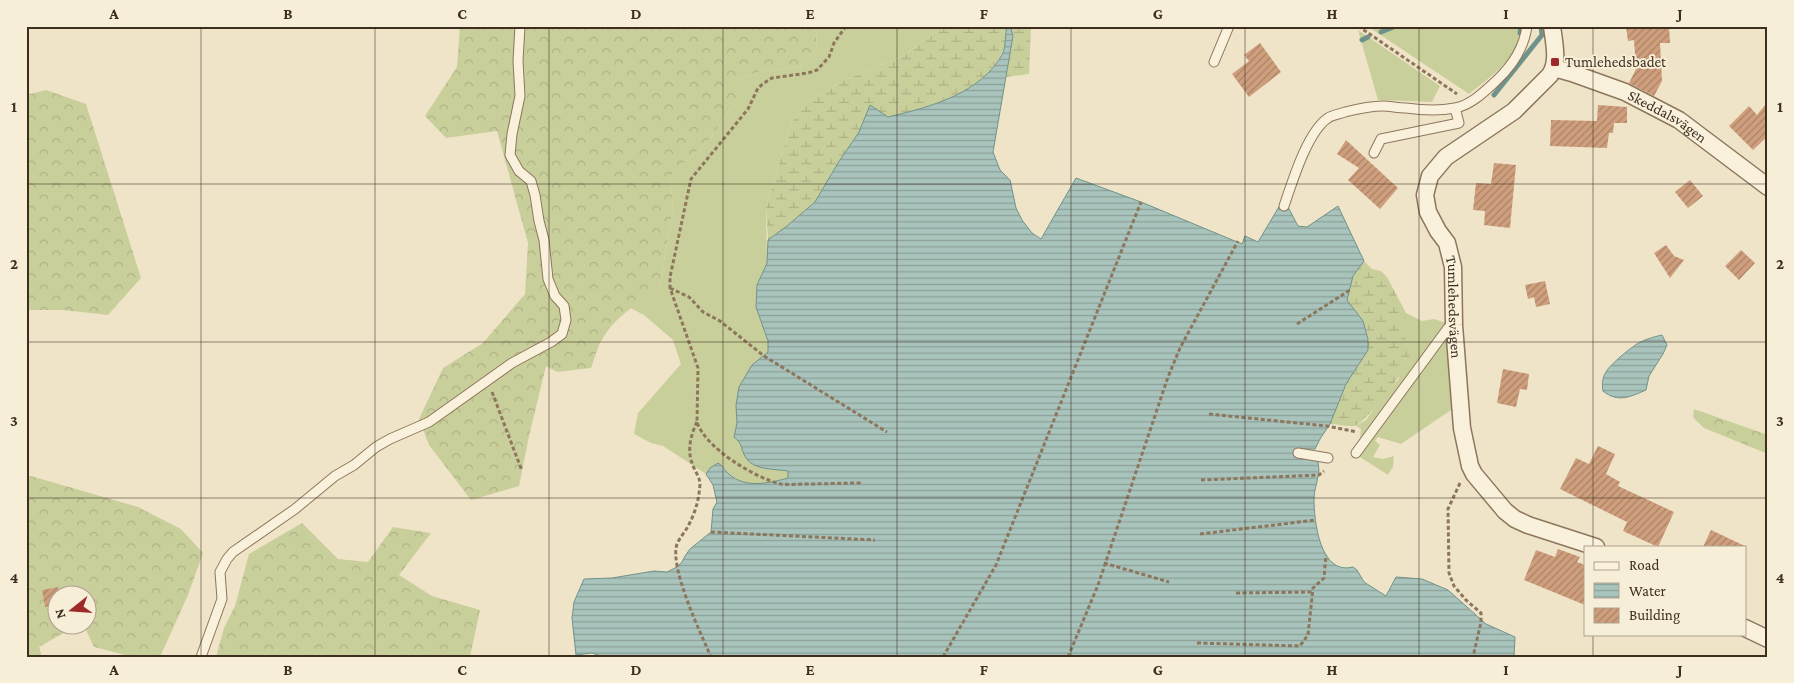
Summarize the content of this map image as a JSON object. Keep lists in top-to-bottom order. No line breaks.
{"streets":{"street":["Skeddalsvägen","Tumlehedsvägen"]},"crossings":[["Skeddalsvägen","Tumlehedsvägen"]],"places":{"transit":["Tumlehedsbadet"]},"legend":["Road","Water","Building"],"north":"left","grid":{"columns":["A","B","C","D","E","F","G","H","I","J"],"rows":["1","2","3","4"]}}
